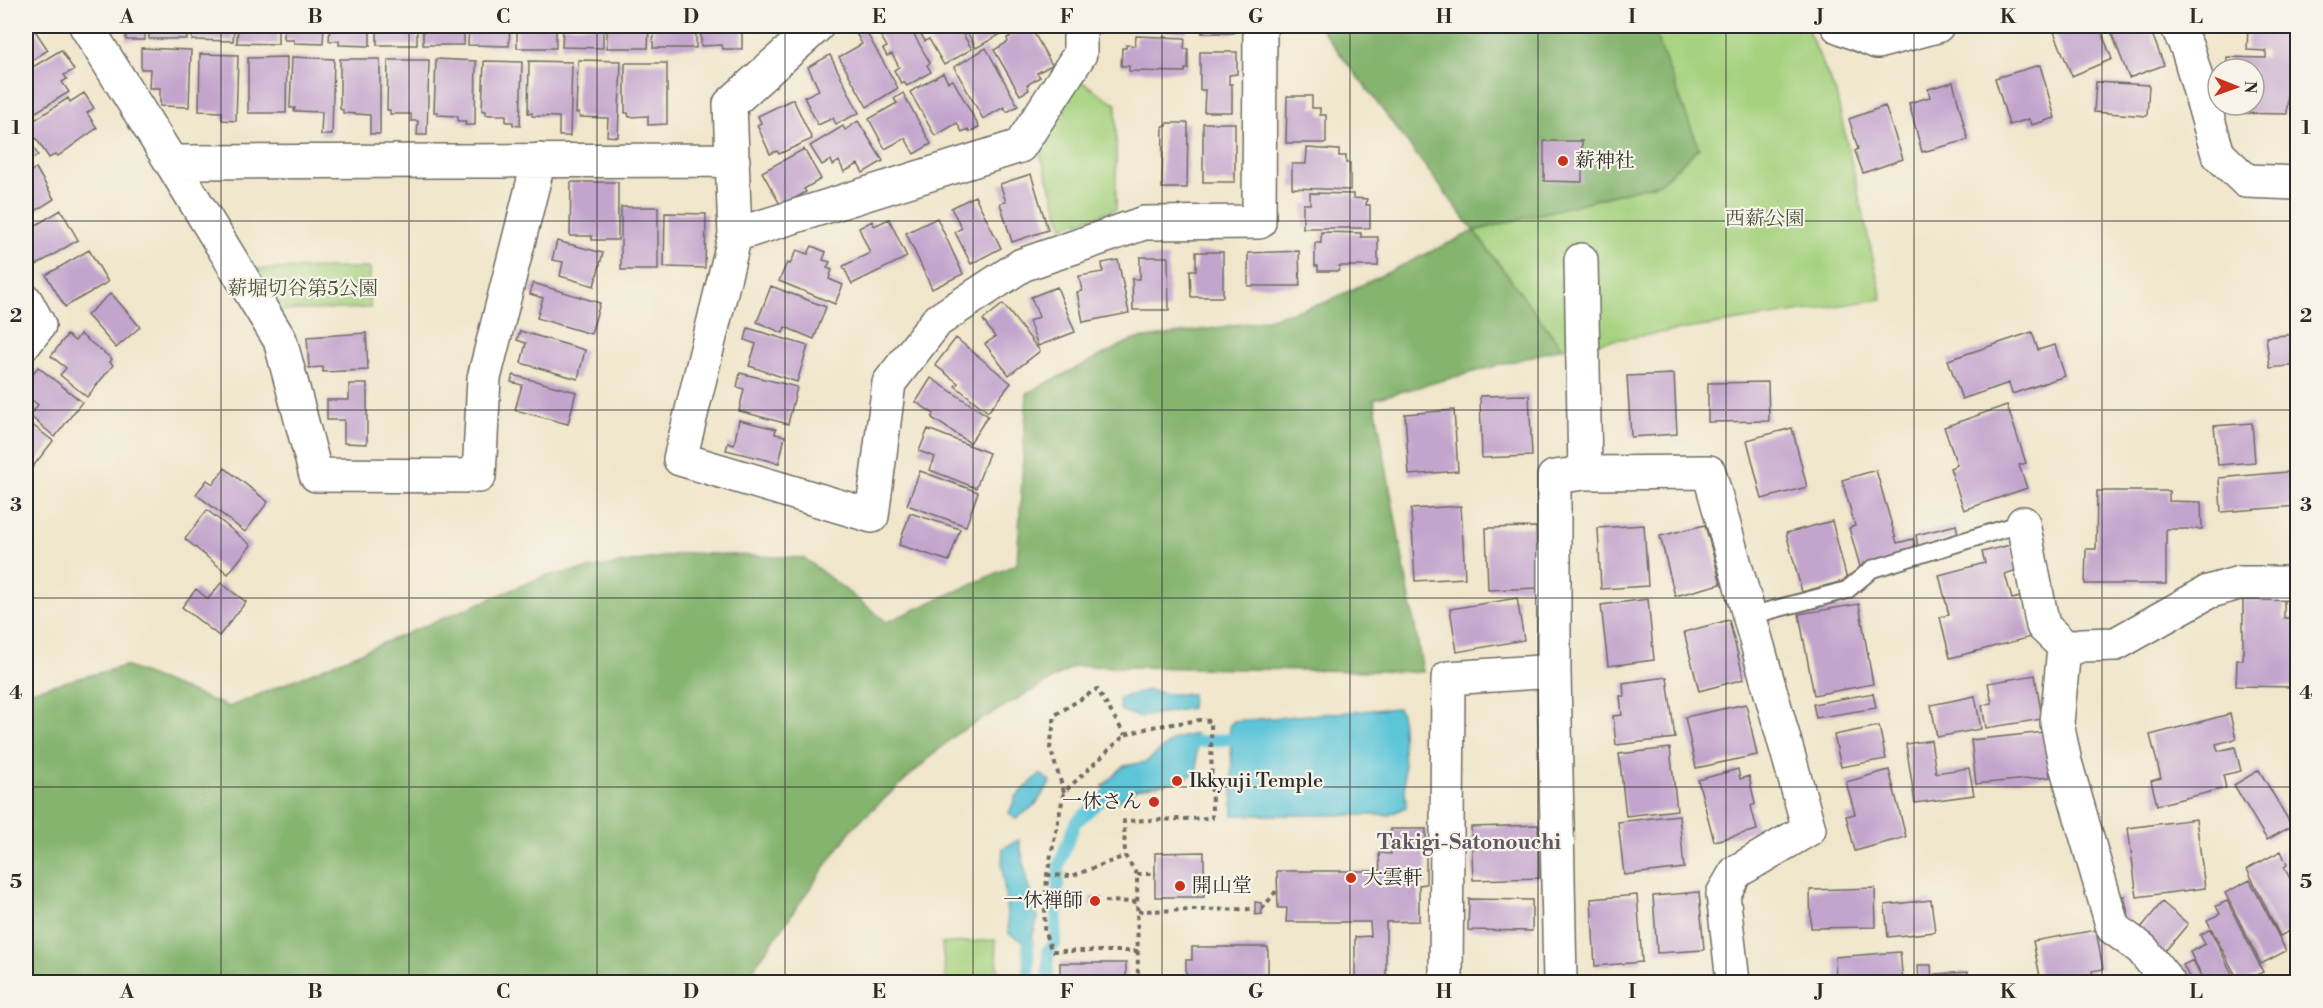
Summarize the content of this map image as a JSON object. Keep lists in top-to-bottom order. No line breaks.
{"districts":["Takigi-Satonouchi"],"parks":["西薪公園","薪堀切谷第5公園"],"places":["薪神社","Ikkyuji Temple","一休さん","大雲軒","開山堂","一休禅師"],"north":"right","grid":{"columns":["A","B","C","D","E","F","G","H","I","J","K","L"],"rows":["1","2","3","4","5"]}}
